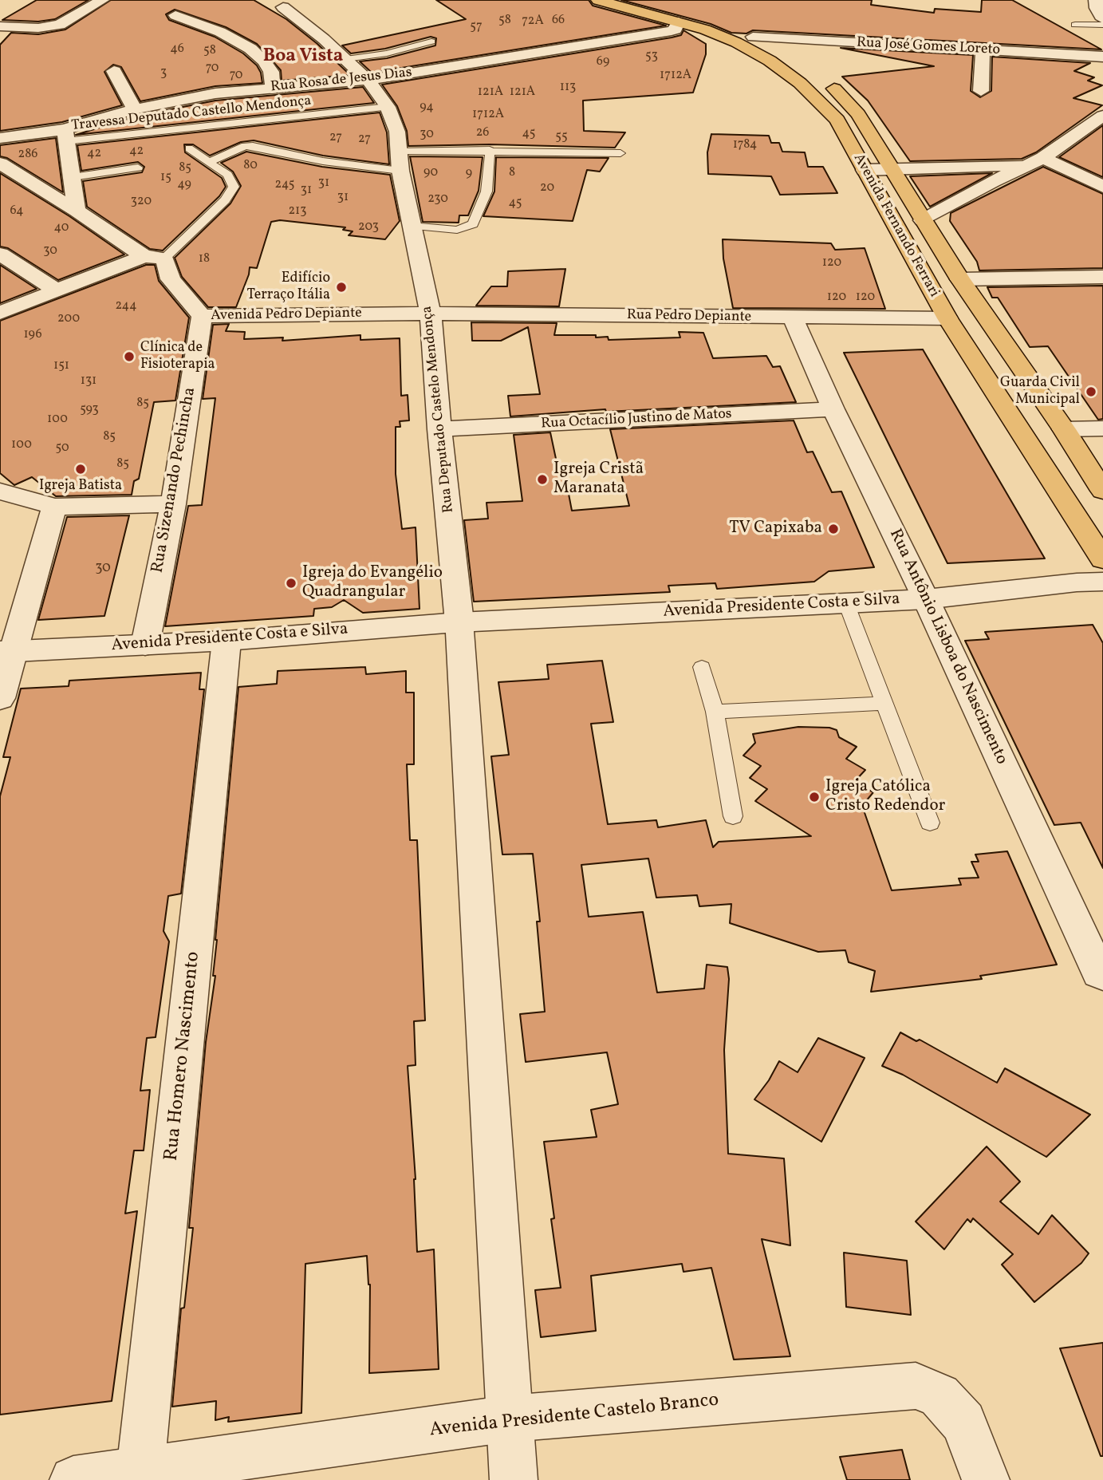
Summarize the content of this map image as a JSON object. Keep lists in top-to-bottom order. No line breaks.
{"streets":{"main road":["Avenida Fernando Ferrari"],"street":["Rua José Gomes Loreto","Rua Rosa de Jesus Dias","Avenida Pedro Depiante","Rua Pedro Depiante","Rua Deputado Castelo Mendonça","Rua Octacílio Justino de Matos","Rua Sizenando Pechincha","Avenida Presidente Costa e Silva","Rua Antônio Lisboa do Nascimento","Rua Homero Nascimento","Avenida Presidente Castelo Branco"],"lane":["Travessa Deputado Castello Mendonça"]},"crossings":[["Rua Rosa de Jesus Dias","Travessa Deputado Castello Mendonça"],["Rua Rosa de Jesus Dias","Avenida Fernando Ferrari"],["Rua Rosa de Jesus Dias","Rua Deputado Castelo Mendonça"],["Travessa Deputado Castello Mendonça","Rua Deputado Castelo Mendonça"],["Avenida Fernando Ferrari","Rua Pedro Depiante"],["Avenida Pedro Depiante","Rua Pedro Depiante"],["Avenida Pedro Depiante","Rua Deputado Castelo Mendonça"],["Avenida Pedro Depiante","Rua Sizenando Pechincha"],["Rua Pedro Depiante","Rua Deputado Castelo Mendonça"],["Rua Pedro Depiante","Rua Antônio Lisboa do Nascimento"],["Rua Deputado Castelo Mendonça","Rua Octacílio Justino de Matos"],["Rua Deputado Castelo Mendonça","Avenida Presidente Costa e Silva"],["Rua Octacílio Justino de Matos","Rua Antônio Lisboa do Nascimento"],["Rua Sizenando Pechincha","Avenida Presidente Costa e Silva"],["Avenida Presidente Costa e Silva","Rua Antônio Lisboa do Nascimento"],["Avenida Presidente Costa e Silva","Rua Homero Nascimento"],["Rua Homero Nascimento","Avenida Presidente Castelo Branco"]],"districts":["Boa Vista"],"places":["Edifício Terraço Itália","Clínica de Fisioterapia","Guarda Civil Municipal","Igreja Batista","Igreja Cristã Maranata","TV Capixaba","Igreja do Evangélio Quadrangular","Igreja Católica Cristo Redendor"],"house_numbers":["58","66","72A","57","46","58","53","69","70","3","70","1712A","113","121A","121A","94","1712A","26","45","30","55","27","27","1784","42","42","286","80","85","90","8","9","15","31","49","245","20","31","31","230","320","45","64","213","203","40","30","18","120","120","120","244","200","196","151","131","85","593","100","85","100","50","85","30"]}
